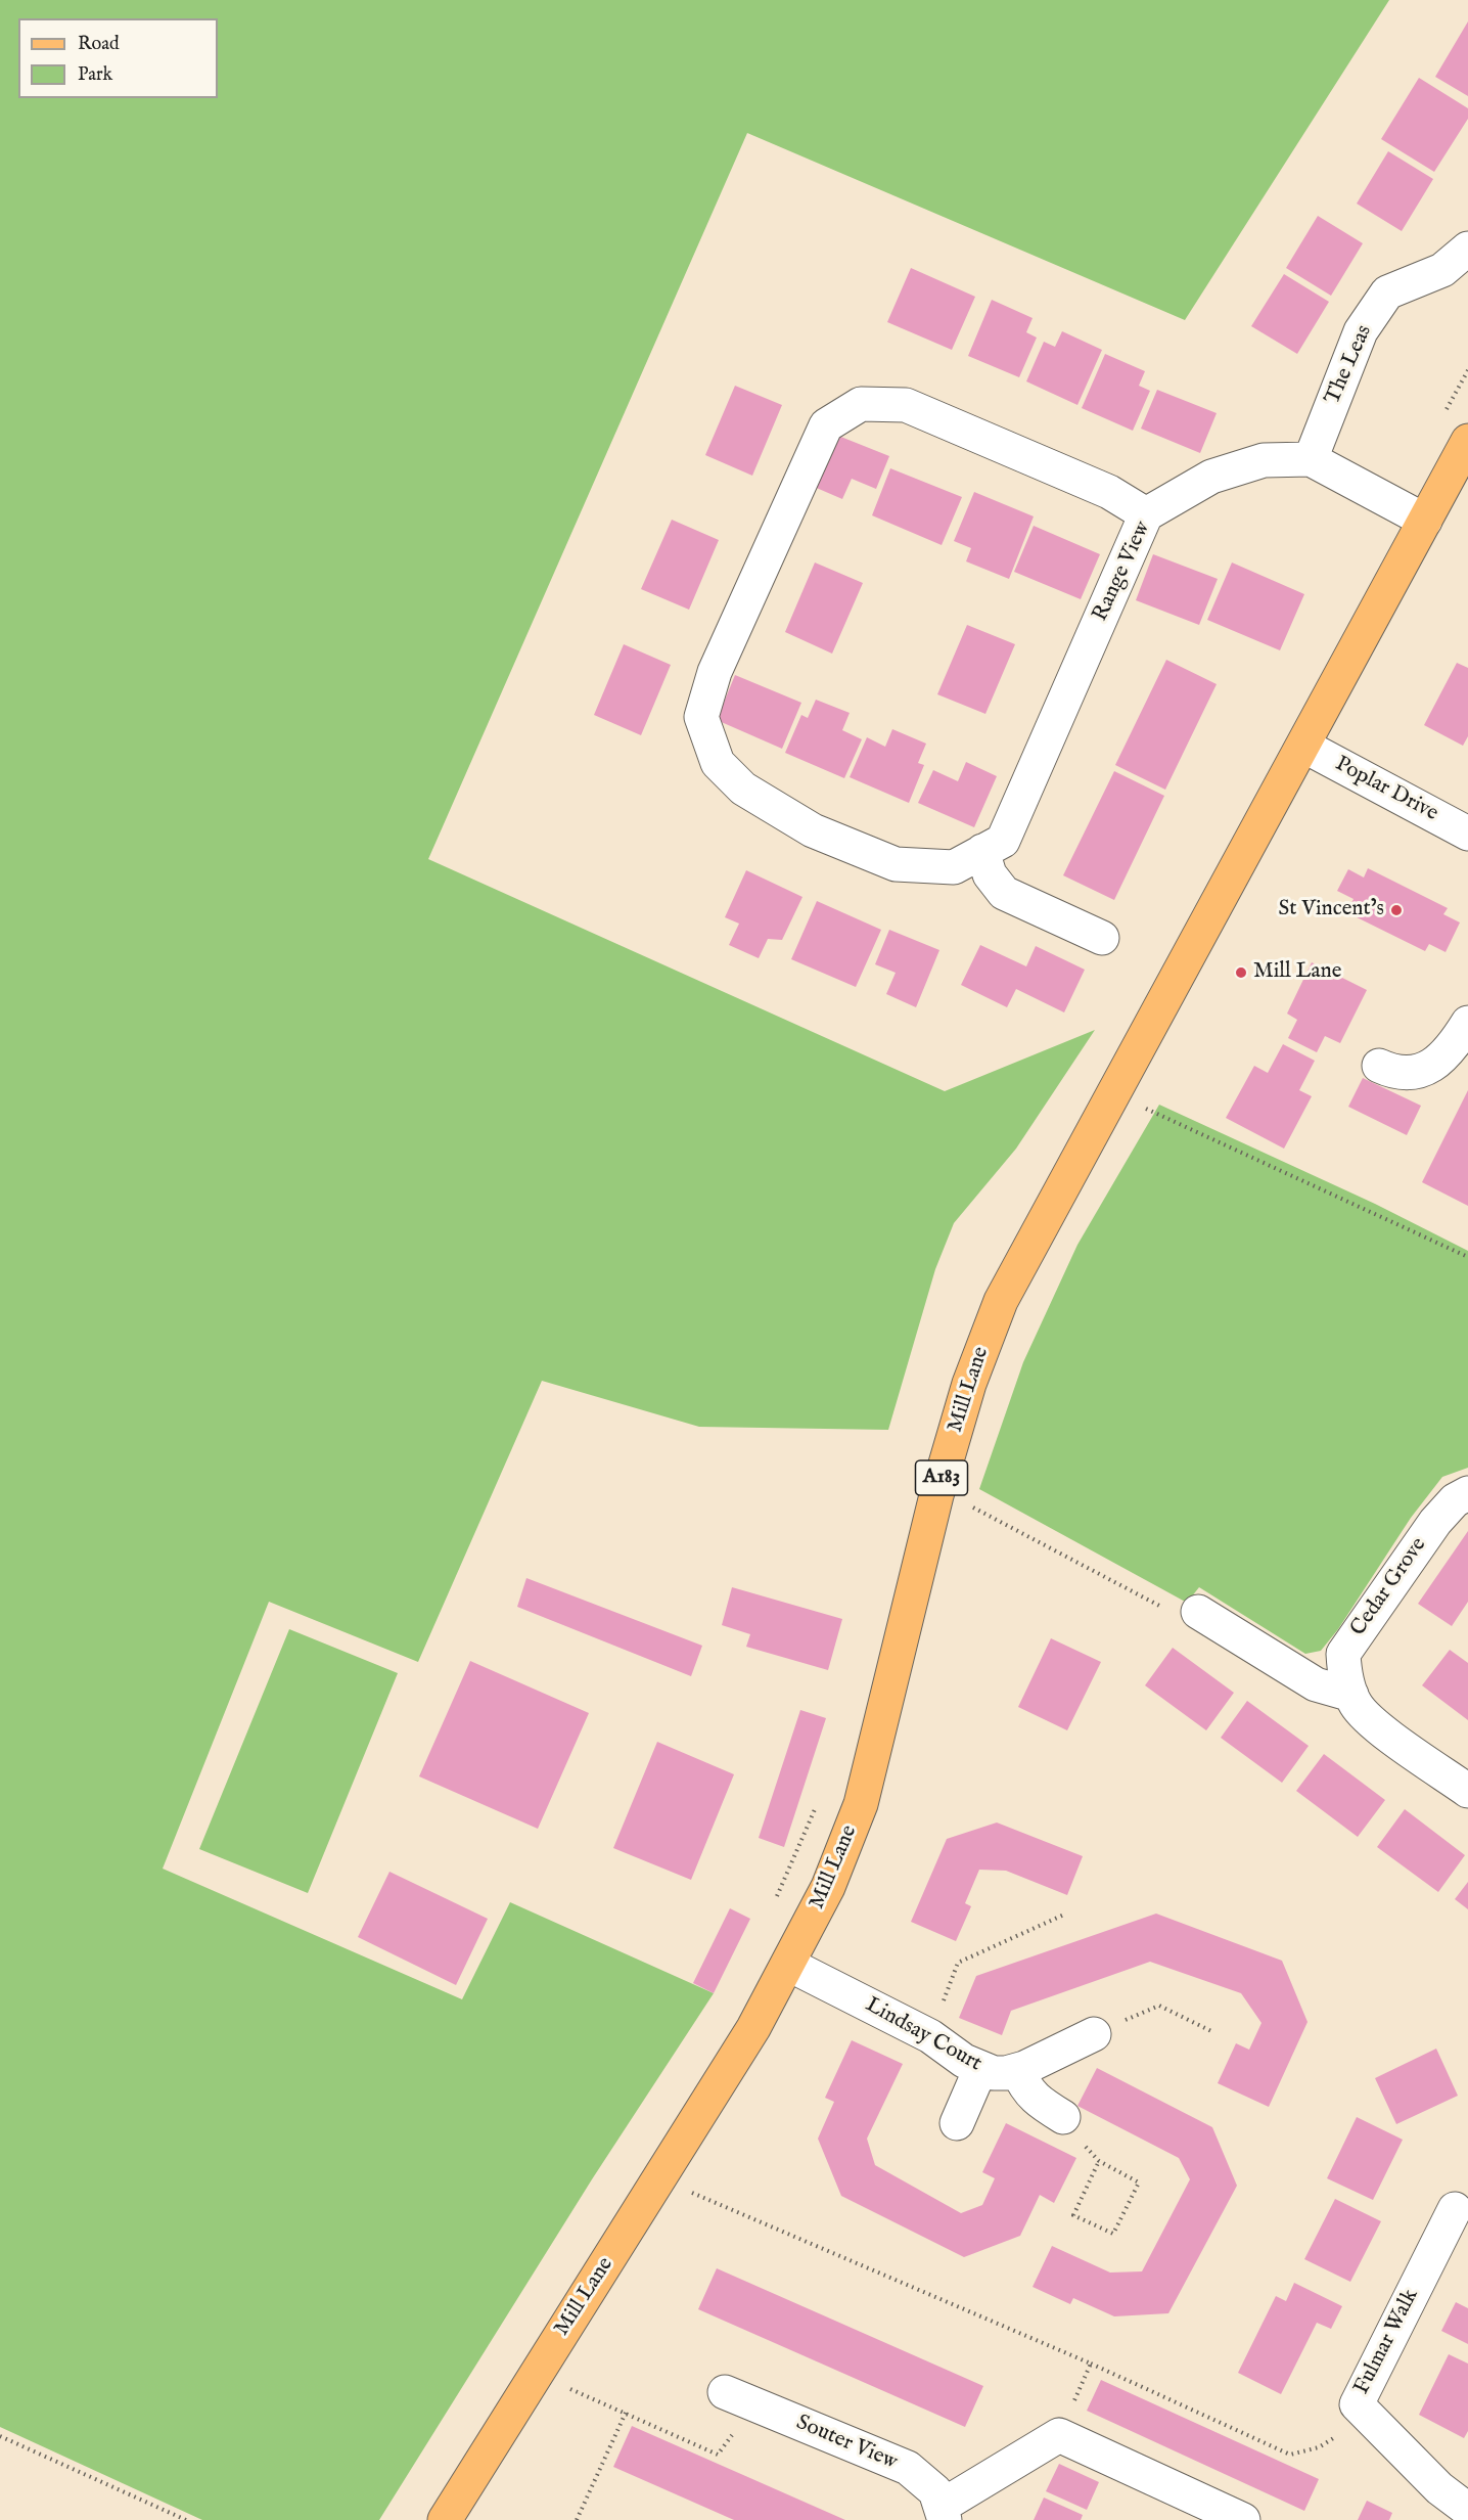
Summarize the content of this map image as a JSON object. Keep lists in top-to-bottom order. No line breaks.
{"streets":{"main road":["Mill Lane","A183"],"street":["The Leas","Range View","Poplar Drive","Cedar Grove","Lindsay Court","Fulmar Walk","Souter View"]},"crossings":[["The Leas","Range View"],["Range View","Mill Lane"],["Poplar Drive","Mill Lane"],["Mill Lane","Lindsay Court"]],"places":["St Vincent’s","Mill Lane"],"legend":["Road","Park"]}
